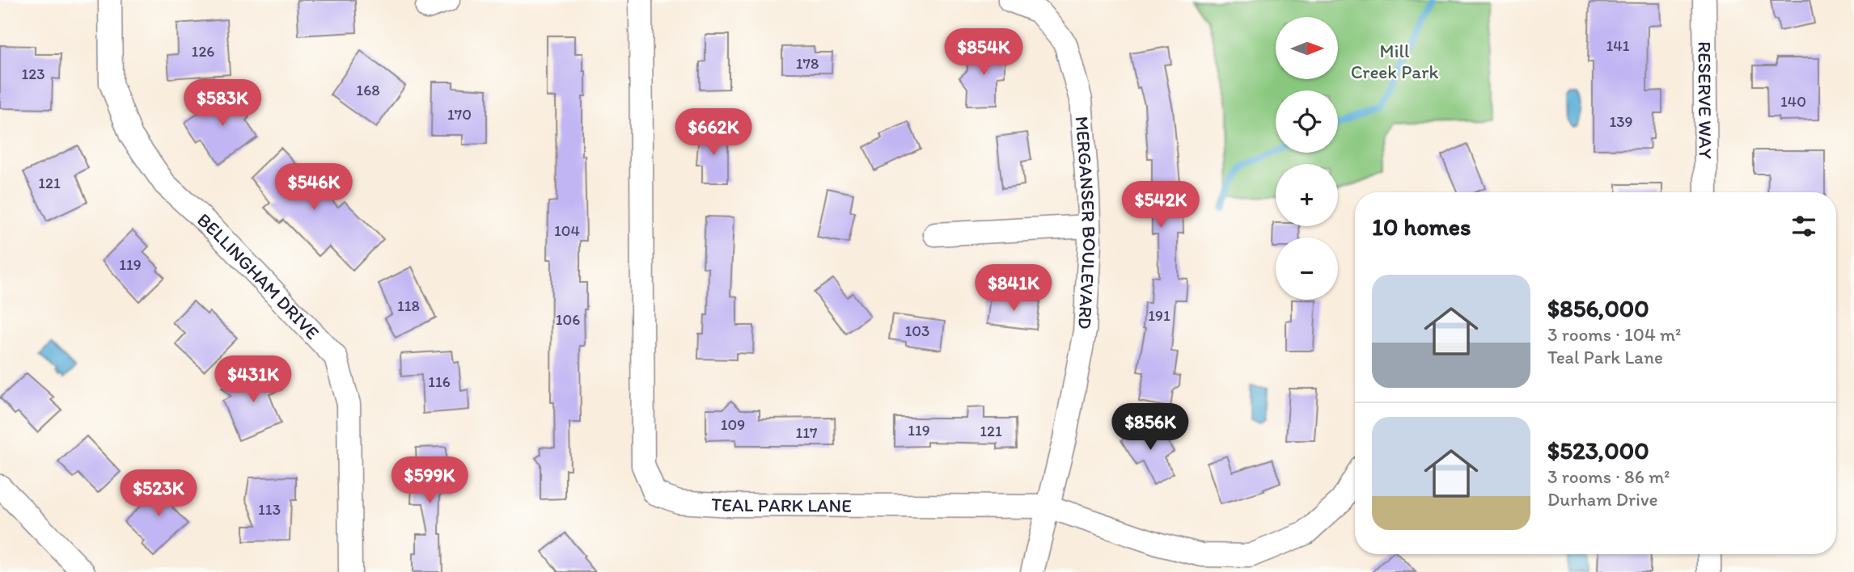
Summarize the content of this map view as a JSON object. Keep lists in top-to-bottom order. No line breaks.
{"streets":{"street":["RESERVE WAY","MERGANSER BOULEVARD","BELLINGHAM DRIVE","TEAL PARK LANE"]},"crossings":[["MERGANSER BOULEVARD","TEAL PARK LANE"]],"parks":["Mill Creek Park"],"house_numbers":["141","126","178","123","168","140","170","139","121","104","119","118","191","106","103","116","109","119","121","117","113"],"north":"right","page":{"map_buttons":["+","−"],"price":["$854K","$583K","$662K","$546K","$542K","$841K","$431K","$856K","$599K","$523K"],"heading":"10 homes","list":[{"name":"$856,000","note":"3 rooms · 104 m² · Teal Park Lane"},{"name":"$523,000","note":"3 rooms · 86 m² · Durham Drive"}]}}
